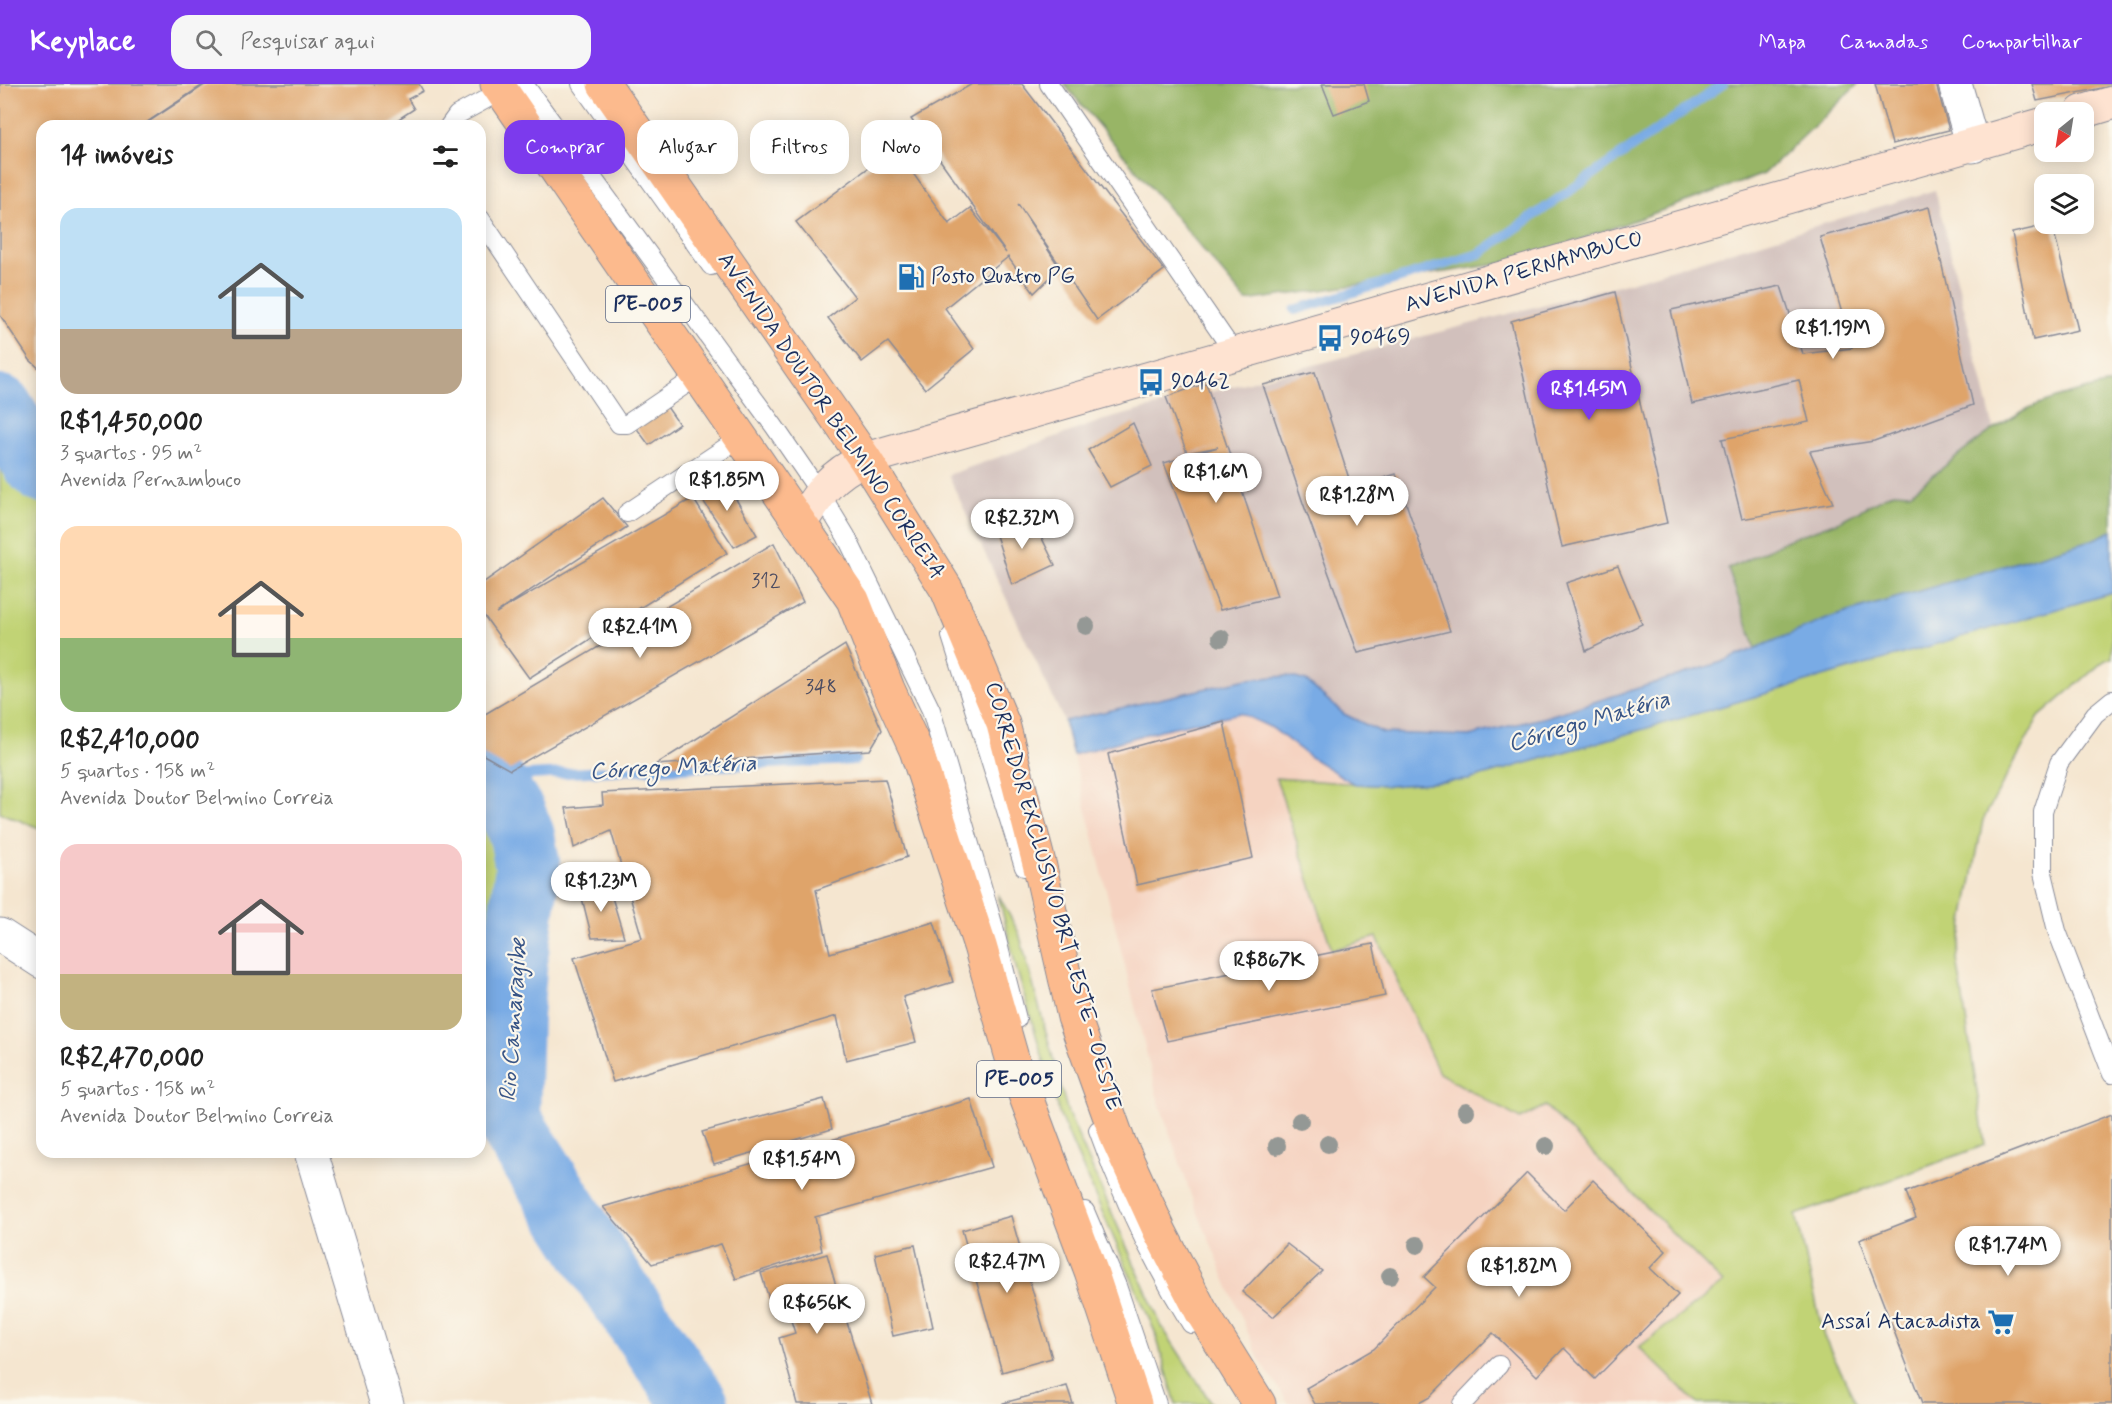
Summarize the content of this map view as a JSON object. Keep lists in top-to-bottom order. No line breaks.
{"streets":{"main road":["PE-005","AVENIDA DOUTOR BELMINO CORREIA"],"street":["AVENIDA PERNAMBUCO"],"lane":["CORREDOR EXCLUSIVO BRT LESTE - OESTE"]},"crossings":[["AVENIDA PERNAMBUCO","PE-005"],["AVENIDA PERNAMBUCO","AVENIDA DOUTOR BELMINO CORREIA"],["AVENIDA PERNAMBUCO","CORREDOR EXCLUSIVO BRT LESTE - OESTE"],["AVENIDA DOUTOR BELMINO CORREIA","CORREDOR EXCLUSIVO BRT LESTE - OESTE"]],"water":["Córrego Matéria","Rio Camaragibe"],"places":{"fuel station":["Posto Quatro PG"],"bus stop":["90469","90462"],"supermarket":["Assaí Atacadista"]},"house_numbers":["312","348"],"north":"bottom left","page":{"header":"Keyplace","search":"Pesquisar aqui","nav":["Mapa","Camadas","Compartilhar"],"chip":["Comprar","Alugar","Filtros","Novo"],"heading":"14 imóveis","list":[{"name":"R$1,450,000","note":"3 quartos · 95 m² · Avenida Pernambuco"},{"name":"R$2,410,000","note":"5 quartos · 158 m² · Avenida Doutor Belmino Correia"},{"name":"R$2,470,000","note":"5 quartos · 158 m² · Avenida Doutor Belmino Correia"}],"price":["R$1.19M","R$1.45M","R$1.6M","R$1.85M","R$1.28M","R$2.32M","R$2.41M","R$1.23M","R$867K","R$1.54M","R$1.74M","R$2.47M","R$1.82M","R$656K"]}}
